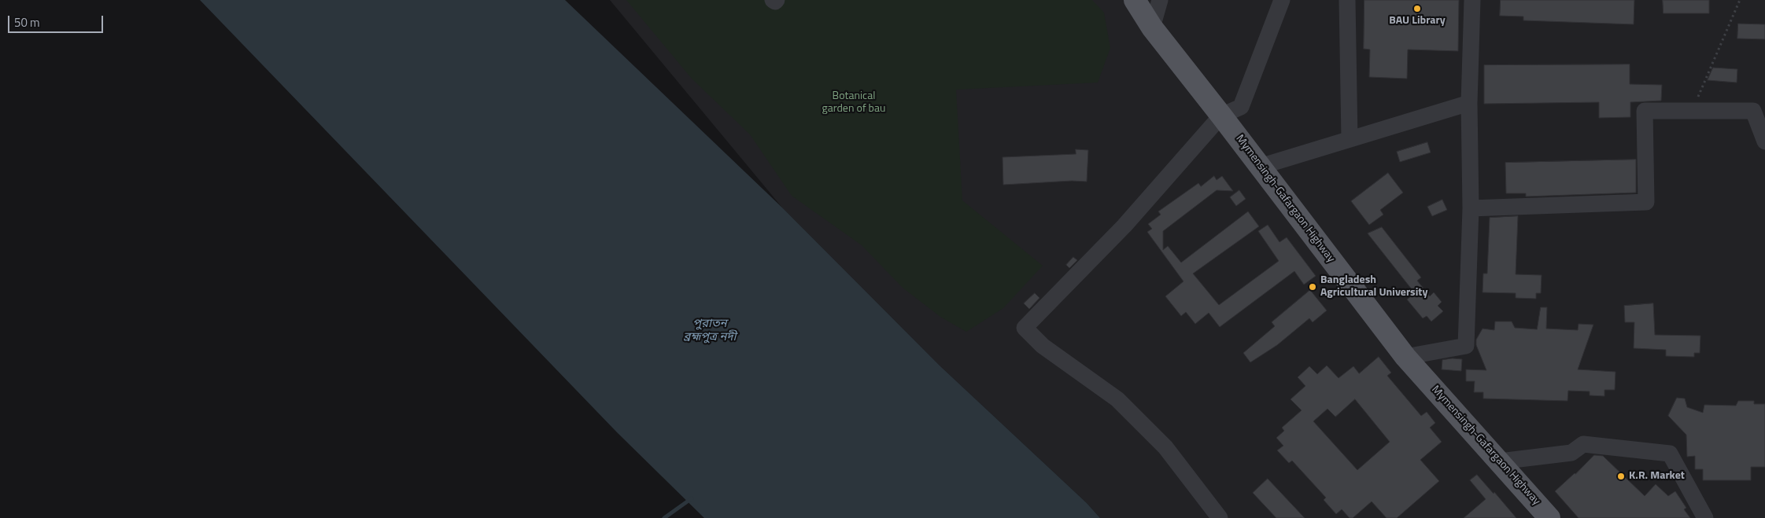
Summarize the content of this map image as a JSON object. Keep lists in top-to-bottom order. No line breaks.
{"streets":{"main road":["Mymensingh-Gafargaon Highway"]},"water":["পুরাতন ব্রহ্মপুত্র নদী"],"parks":["Botanical garden of bau"],"places":["BAU Library","Bangladesh Agricultural University","K.R. Market"],"scale_bar":"50 m"}
